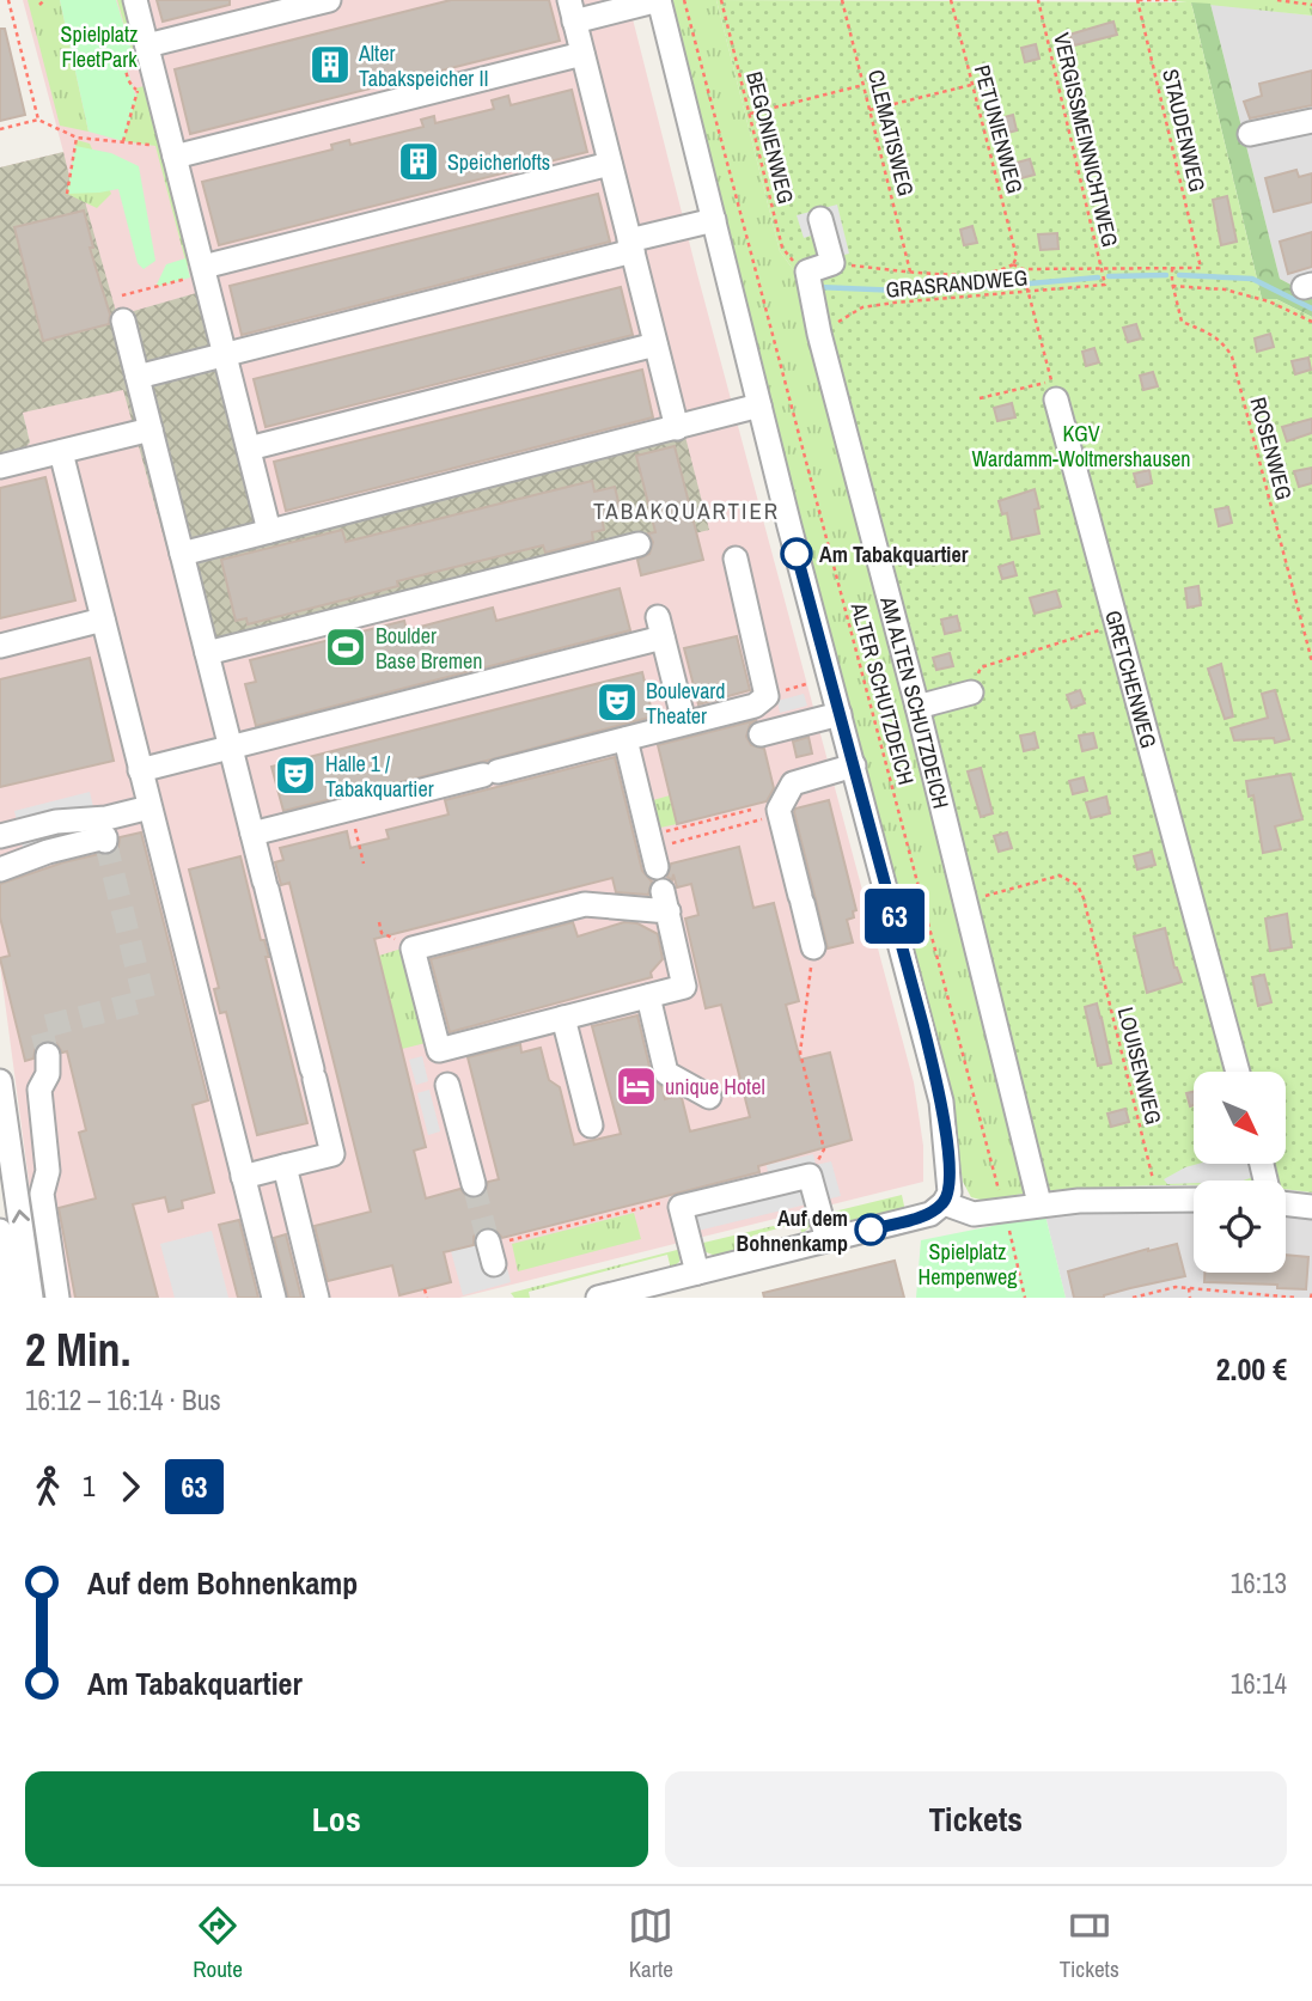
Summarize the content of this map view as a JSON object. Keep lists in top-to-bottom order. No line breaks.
{"streets":{"street":["GRETCHENWEG","AM ALTEN SCHUTZDEICH"],"path":["PETUNIENWEG","STAUDENWEG","CLEMATISWEG","BEGONIENWEG","VERGISSMEINNICHTWEG","GRASRANDWEG","ROSENWEG","ALTER SCHUTZDEICH","LOUISENWEG"]},"crossings":[["STAUDENWEG","ROSENWEG"],["BEGONIENWEG","AM ALTEN SCHUTZDEICH"],["VERGISSMEINNICHTWEG","GRASRANDWEG"],["GRASRANDWEG","AM ALTEN SCHUTZDEICH"],["AM ALTEN SCHUTZDEICH","LOUISENWEG"]],"districts":["TABAKQUARTIER"],"parks":["Spielplatz FleetPark","KGV Wardamm-Woltmershausen","Spielplatz Hempenweg"],"places":{"building":["Alter Tabakspeicher II","Speicherlofts"],"other":["Am Tabakquartier","Auf dem Bohnenkamp"],"sports":["Boulder Base Bremen"],"theatre":["Boulevard Theater","Halle 1 / Tabakquartier"],"hotel":["unique Hotel"]},"lines":["bus line 63"],"north":"bottom right","page":{"on_map":"63","heading":["2 Min.","16:12 – 16:14 · Bus","2.00 €"],"legs":["1","63"],"list":[{"name":"Auf dem Bohnenkamp","value":"16:13"},{"name":"Am Tabakquartier","value":"16:14"}],"buttons":["Los","Tickets"],"tabs":["Route","Karte","Tickets"]}}
